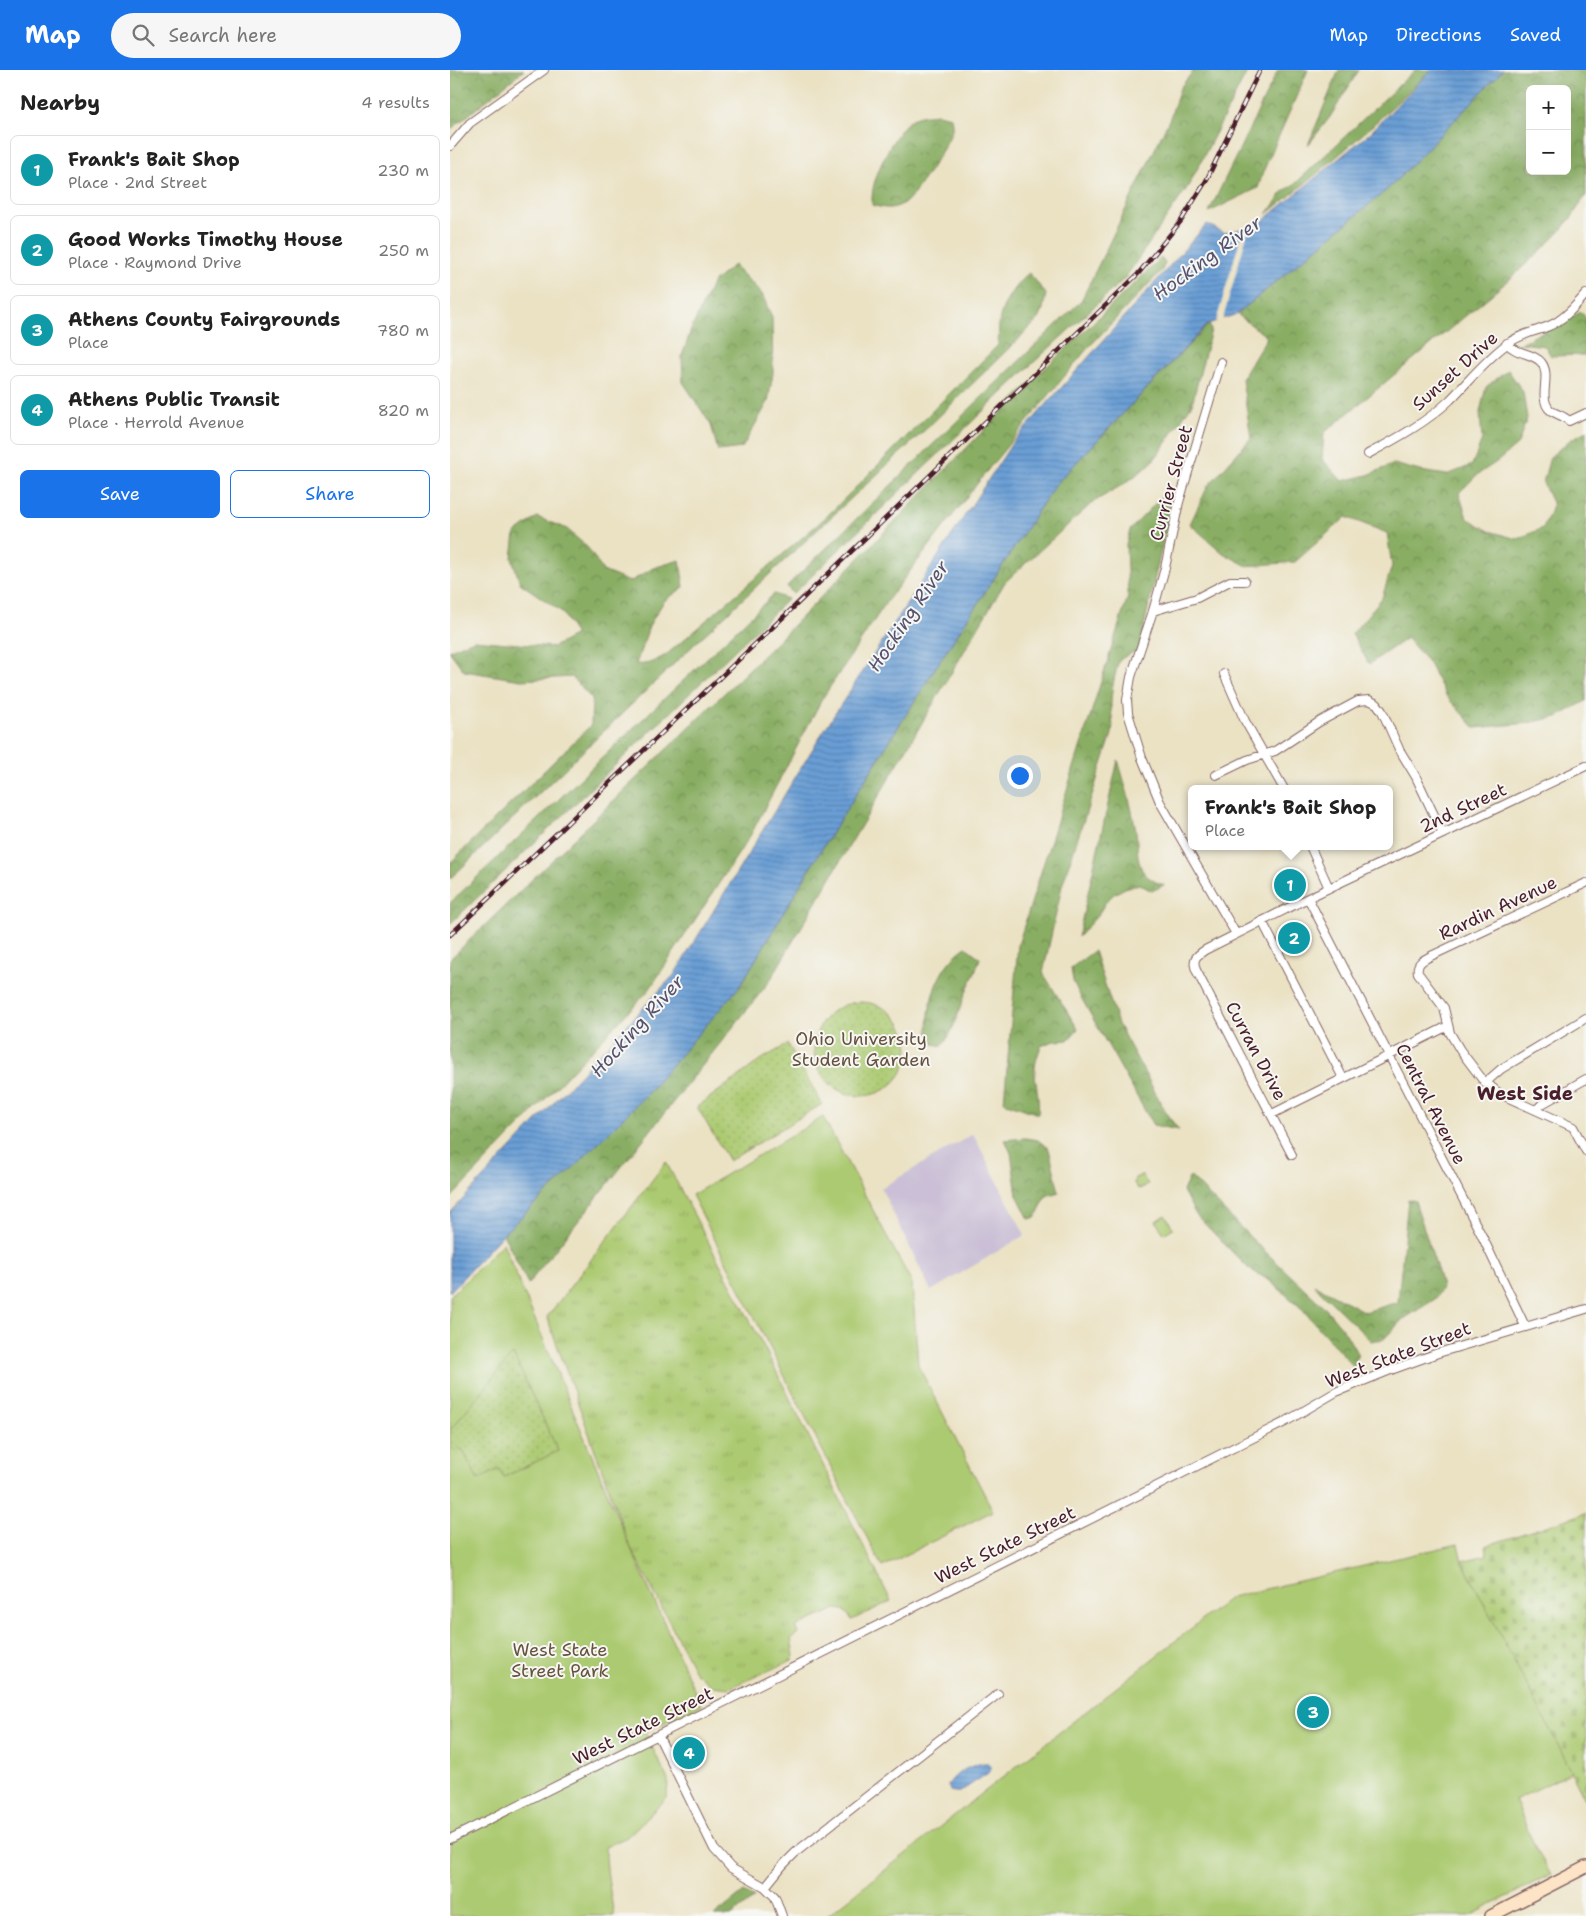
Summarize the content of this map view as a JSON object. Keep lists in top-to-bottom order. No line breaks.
{"streets":{"street":["Sunset Drive","Currier Street","2nd Street","Rardin Avenue","Curran Drive","Central Avenue","West State Street"]},"crossings":[["Currier Street","2nd Street"],["2nd Street","Curran Drive"],["2nd Street","Central Avenue"],["Central Avenue","West State Street"]],"districts":["West Side"],"water":["Hocking River"],"parks":["Ohio University Student Garden","West State Street Park"],"page":{"header":"Map","search":"Search here","nav":["Map","Directions","Saved"],"heading":["Nearby","4 results"],"map_buttons":["+","−"],"list":[{"mark":"1","name":"Frank's Bait Shop","note":"Place · 2nd Street","value":"230 m"},{"mark":"2","name":"Good Works Timothy House","note":"Place · Raymond Drive","value":"250 m"},{"mark":"3","name":"Athens County Fairgrounds","note":"Place","value":"780 m"},{"mark":"4","name":"Athens Public Transit","note":"Place · Herrold Avenue","value":"820 m"}],"buttons":["Save","Share"],"popup":["Frank's Bait Shop","Place"],"pins":["1","2","3","4"]}}
